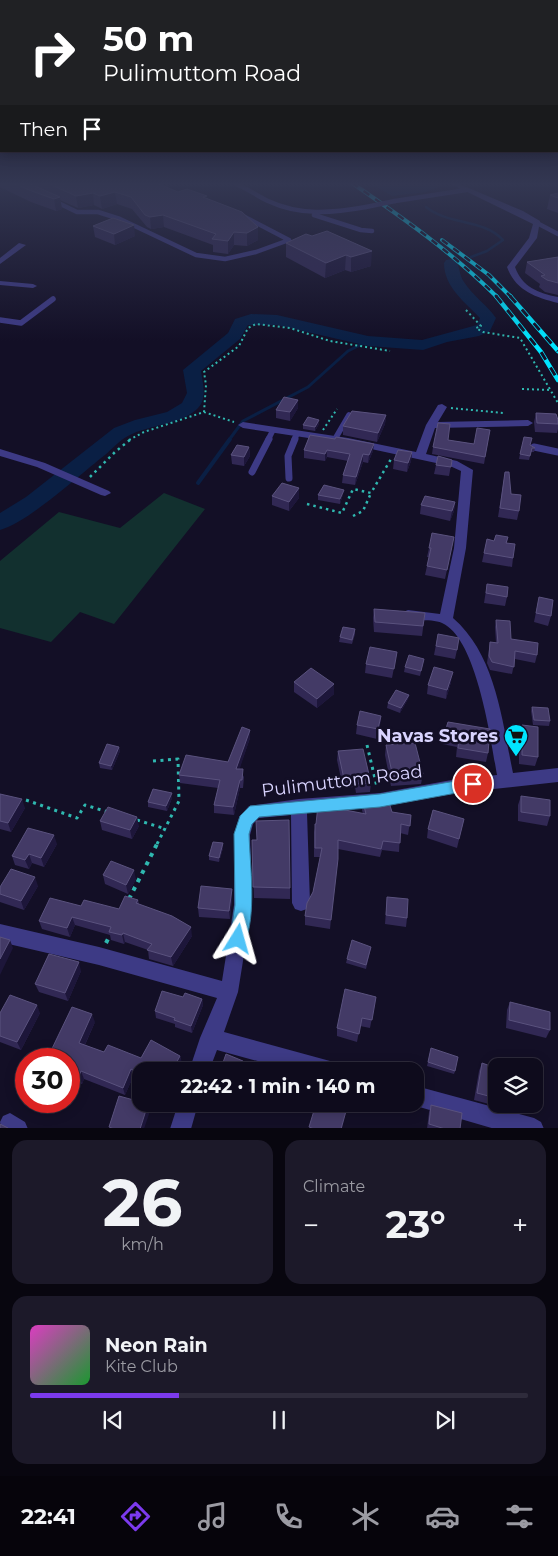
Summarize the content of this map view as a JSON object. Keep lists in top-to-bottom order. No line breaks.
{"streets":{"street":["Pulimuttom Road"]},"places":{"supermarket":["Navas Stores"]},"page":{"turn":["50 m","Pulimuttom Road"],"then":"Then","limit":"30","trip":"22:42 · 1 min · 140 m","tile":[["26","km/h"],"Climate"],"heat":["−","23°","+"],"song":["Neon Rain","Kite Club"],"tabs":"22:41"}}
